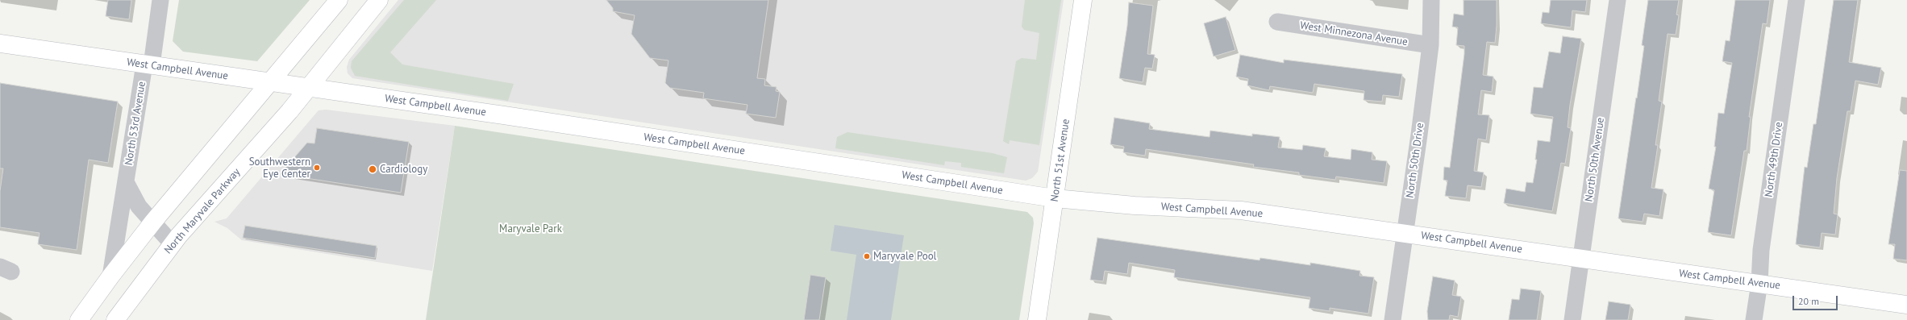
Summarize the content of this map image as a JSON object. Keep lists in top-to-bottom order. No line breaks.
{"streets":{"street":["West Minnezona Avenue","West Campbell Avenue","North 53rd Avenue","North 50th Avenue","North 49th Drive","North 51st Avenue","North 50th Drive","North Maryvale Parkway"]},"crossings":[["West Minnezona Avenue","North 50th Drive"],["West Campbell Avenue","North 53rd Avenue"],["West Campbell Avenue","North 50th Avenue"],["West Campbell Avenue","North 49th Drive"],["West Campbell Avenue","North 51st Avenue"],["West Campbell Avenue","North 50th Drive"],["West Campbell Avenue","North Maryvale Parkway"]],"parks":["Maryvale Park"],"places":["Southwestern Eye Center","Cardiology","Maryvale Pool"],"scale_bar":"20 m"}
